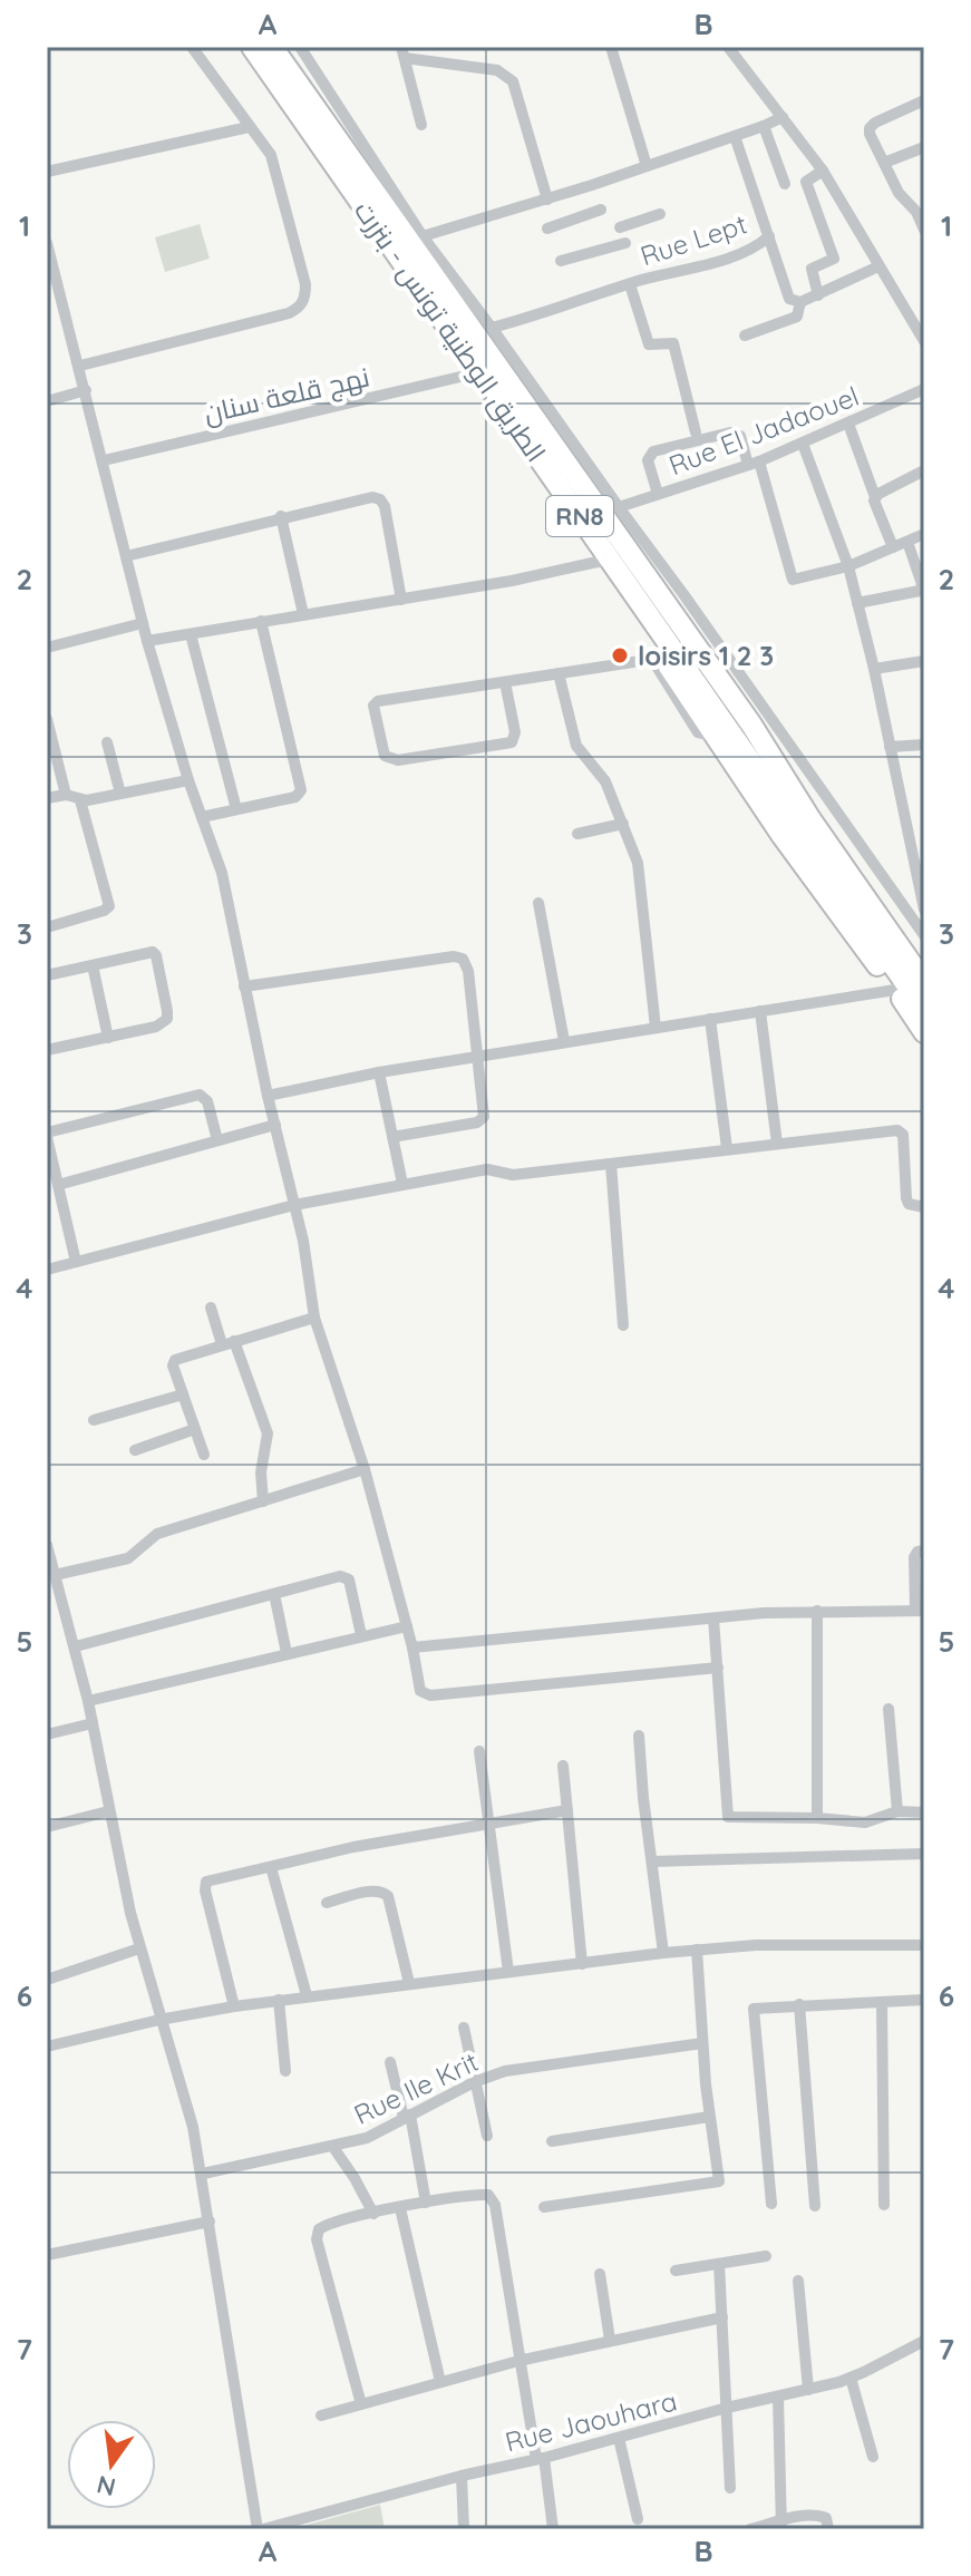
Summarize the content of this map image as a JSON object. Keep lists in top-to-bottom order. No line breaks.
{"streets":{"highway":["الطريق الوطنية تونس - بنزرت","RN8"],"street":["Rue Lept","نهج قلعة سنان","Rue El Jadaouel","Rue Ile Krit","Rue Jaouhara"]},"crossings":[["الطريق الوطنية تونس - بنزرت","نهج قلعة سنان"],["الطريق الوطنية تونس - بنزرت","RN8"]],"places":["loisirs 1 2 3"],"north":"bottom","grid":{"columns":["A","B"],"rows":["1","2","3","4","5","6","7"]}}
